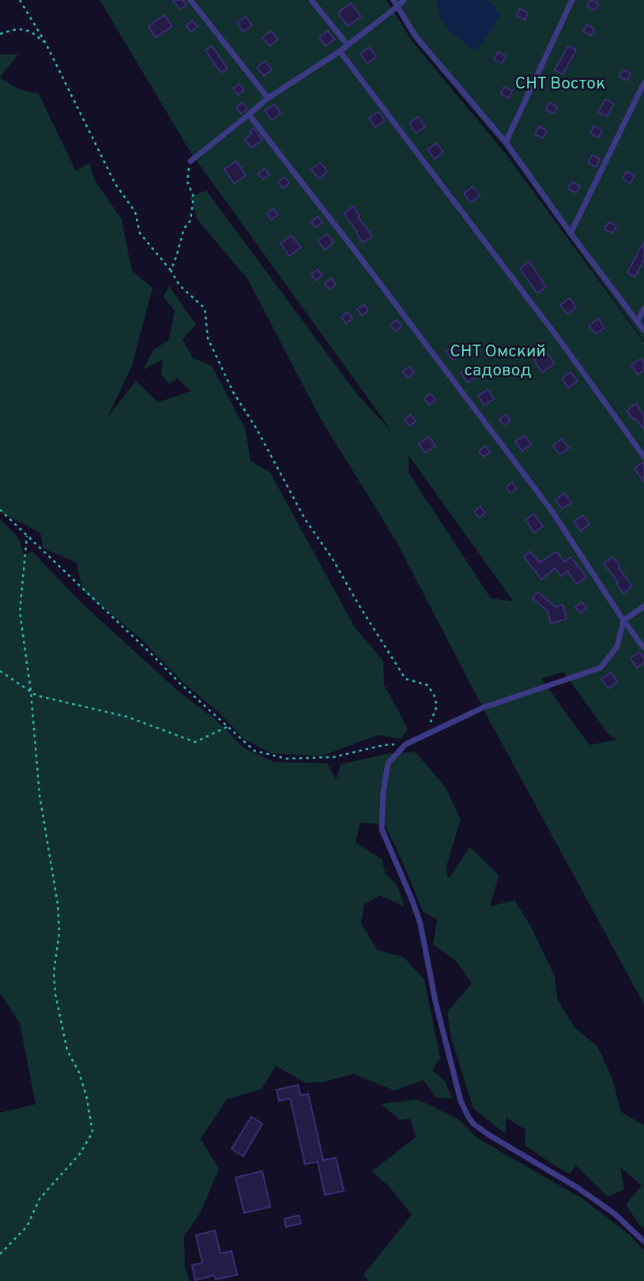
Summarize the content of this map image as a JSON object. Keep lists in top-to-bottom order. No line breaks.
{"parks":["СНТ Восток","СНТ Омский садовод"]}
